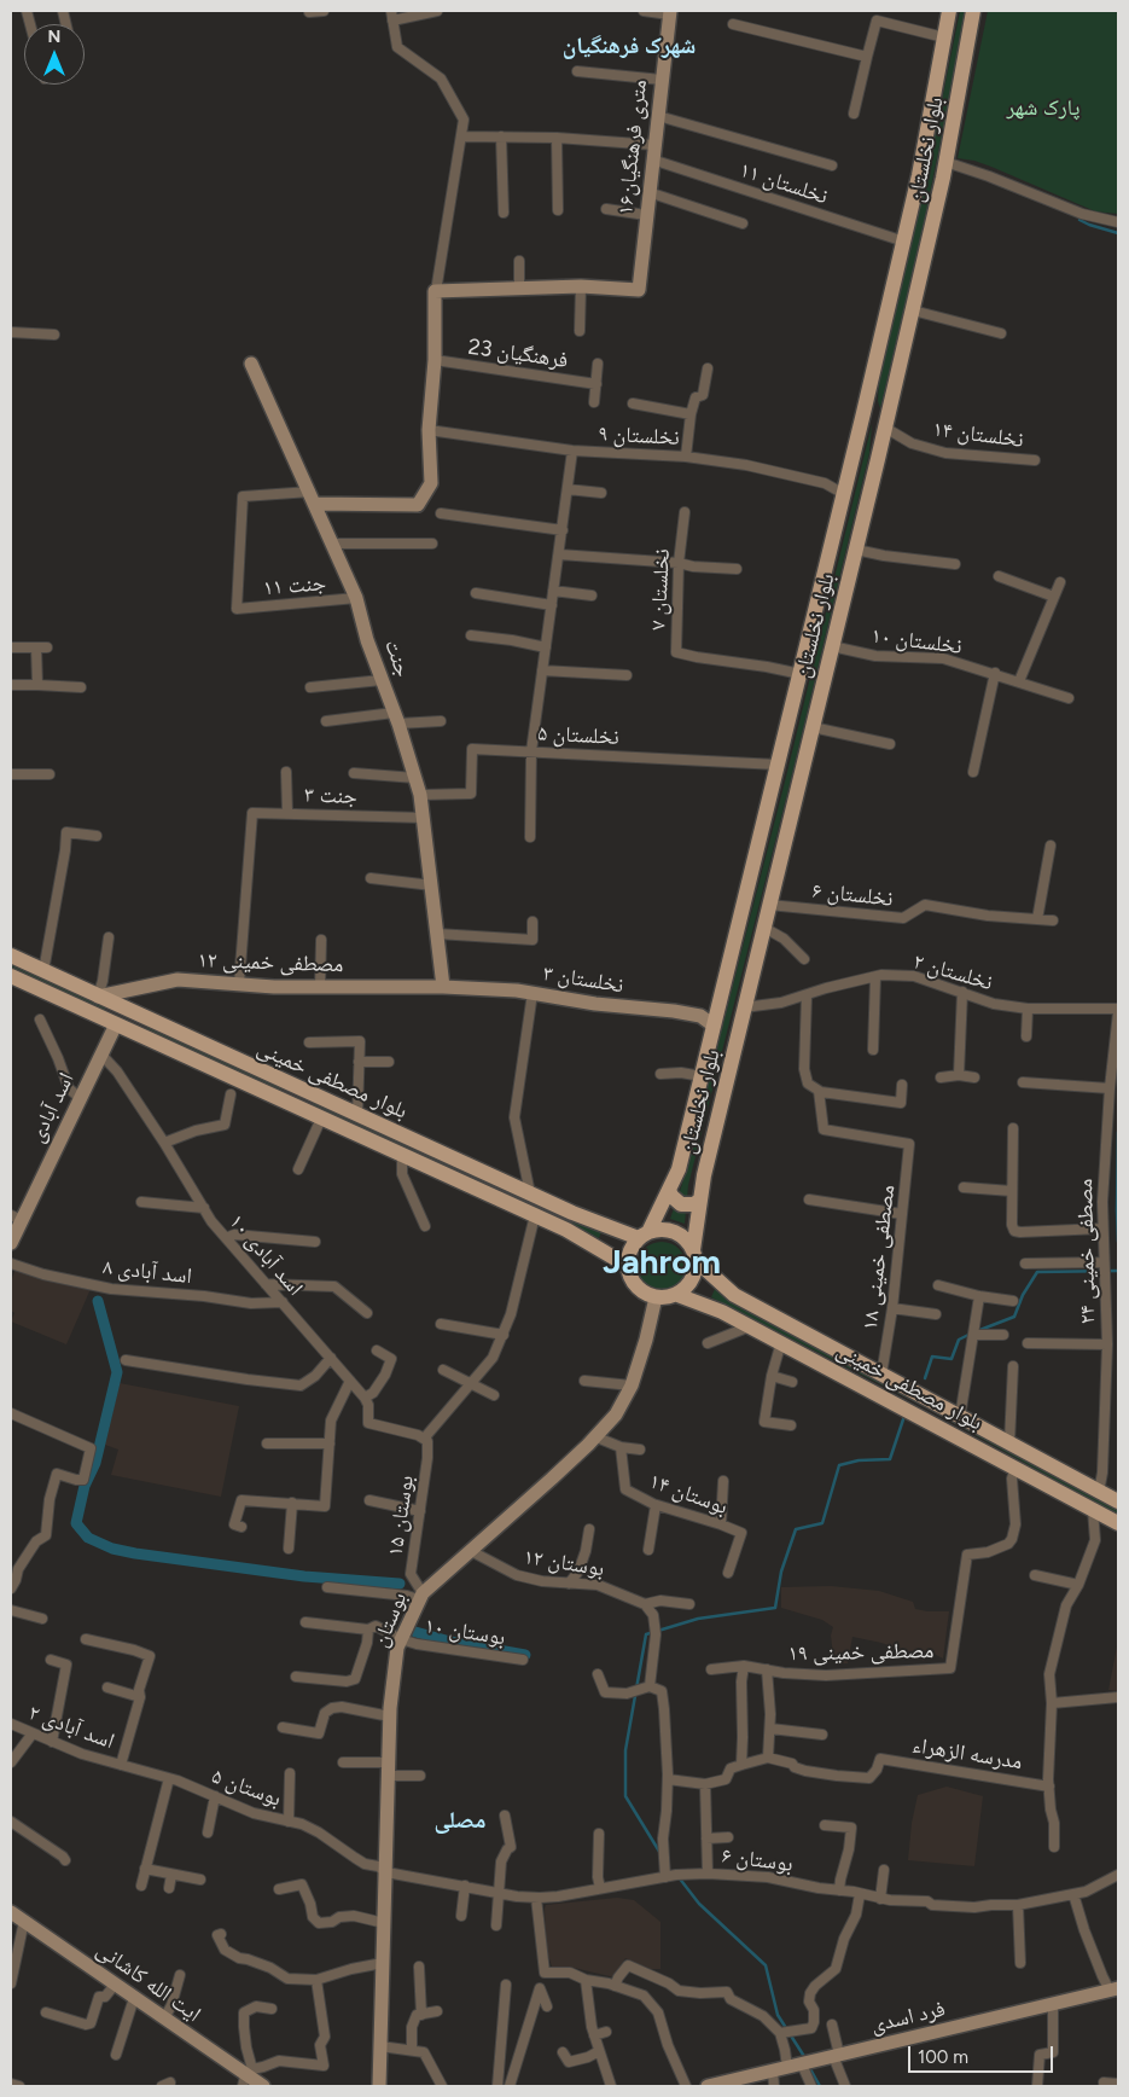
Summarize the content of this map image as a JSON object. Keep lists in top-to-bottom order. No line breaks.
{"streets":{"main road":["بلوار نخلستان","بلوار مصطفی خمینی"],"street":["۱۶متری فرهنگیان","نخلستان ۱۱","فرهنگیان 23","نخلستان ۱۴","نخلستان ۹","جنت ۱۱","نخلستان ۷","نخلستان ۱۰","جنت","نخلستان ۵","جنت ۳","نخلستان ۶","مصطفی خمینی ۱۲","نخلستان ۲","نخلستان ۳","اسد آبادی","مصطفی خمینی ۲۴","اسد آبادی ۱۰","مصطفی خمینی ۱۸","اسد آبادی ۸","بوستان ۱۴","بوستان ۱۵","۱۲ بوستان","بوستان","بوستان ۱۰","مصطفی خمینی ۱۹","اسد آبادی ۲","مدرسه الزهراء","بوستان ۵","بوستان ۶","ایت الله کاشانی","فرد اسدی"]},"crossings":[["۱۶متری فرهنگیان","نخلستان ۱۱"],["بلوار نخلستان","نخلستان ۱۱"],["بلوار نخلستان","نخلستان ۱۴"],["بلوار نخلستان","نخلستان ۹"],["بلوار نخلستان","نخلستان ۷"],["بلوار نخلستان","نخلستان ۱۰"],["بلوار نخلستان","نخلستان ۵"],["بلوار نخلستان","نخلستان ۶"],["بلوار نخلستان","نخلستان ۲"],["بلوار نخلستان","نخلستان ۳"],["بلوار نخلستان","بلوار مصطفی خمینی"],["بلوار نخلستان","بوستان"],["جنت ۱۱","جنت"],["جنت","نخلستان ۵"],["جنت","جنت ۳"],["جنت","مصطفی خمینی ۱۲"],["جنت","نخلستان ۳"],["جنت ۳","مصطفی خمینی ۱۲"],["مصطفی خمینی ۱۲","نخلستان ۳"],["مصطفی خمینی ۱۲","بلوار مصطفی خمینی"],["نخلستان ۲","مصطفی خمینی ۲۴"],["بلوار مصطفی خمینی","اسد آبادی"],["بلوار مصطفی خمینی","مصطفی خمینی ۲۴"],["بلوار مصطفی خمینی","مصطفی خمینی ۱۸"],["بلوار مصطفی خمینی","بوستان"],["بلوار مصطفی خمینی","مصطفی خمینی ۱۹"],["اسد آبادی","اسد آبادی ۱۰"],["اسد آبادی ۱۰","اسد آبادی ۸"],["اسد آبادی ۱۰","بوستان ۱۵"],["بوستان ۱۴","بوستان"],["بوستان ۱۵","بوستان"],["۱۲ بوستان","بوستان"],["بوستان","بوستان ۱۰"],["بوستان","بوستان ۵"],["بوستان","بوستان ۶"],["اسد آبادی ۲","بوستان ۵"],["بوستان ۵","بوستان ۶"]],"districts":["شهرک فرهنگیان","Jahrom","مصلی"],"parks":["پارک شهر"],"scale_bar":"100 m","north":"top"}
